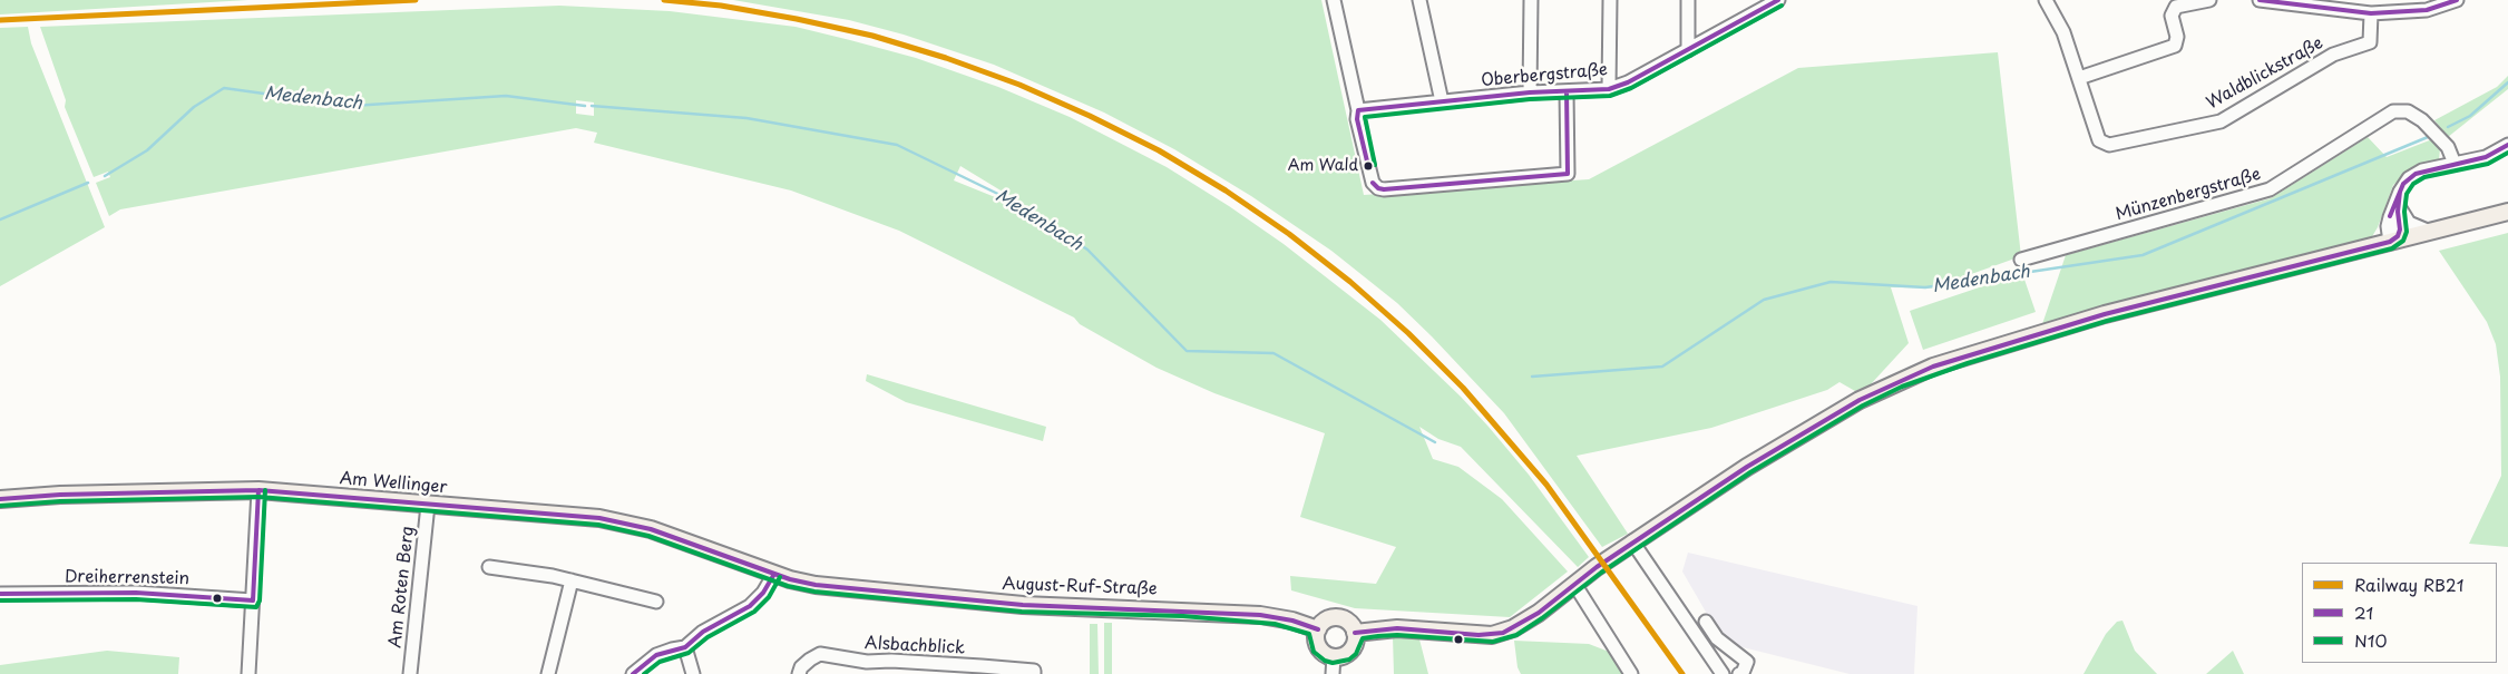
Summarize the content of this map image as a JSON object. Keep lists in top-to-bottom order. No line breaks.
{"streets":{"main road":["Am Wellinger","August-Ruf-Straße"],"street":["Waldblickstraße","Oberbergstraße","Münzenbergstraße","Dreiherrenstein","Am Roten Berg","Alsbachblick"]},"crossings":[["Am Wellinger","Am Roten Berg"],["Am Wellinger","August-Ruf-Straße"]],"water":["Medenbach"],"places":["Am Wald"],"lines":["rail line RB21","transit line 21","transit line N10"],"legend":["Railway RB21","21","N10"]}
